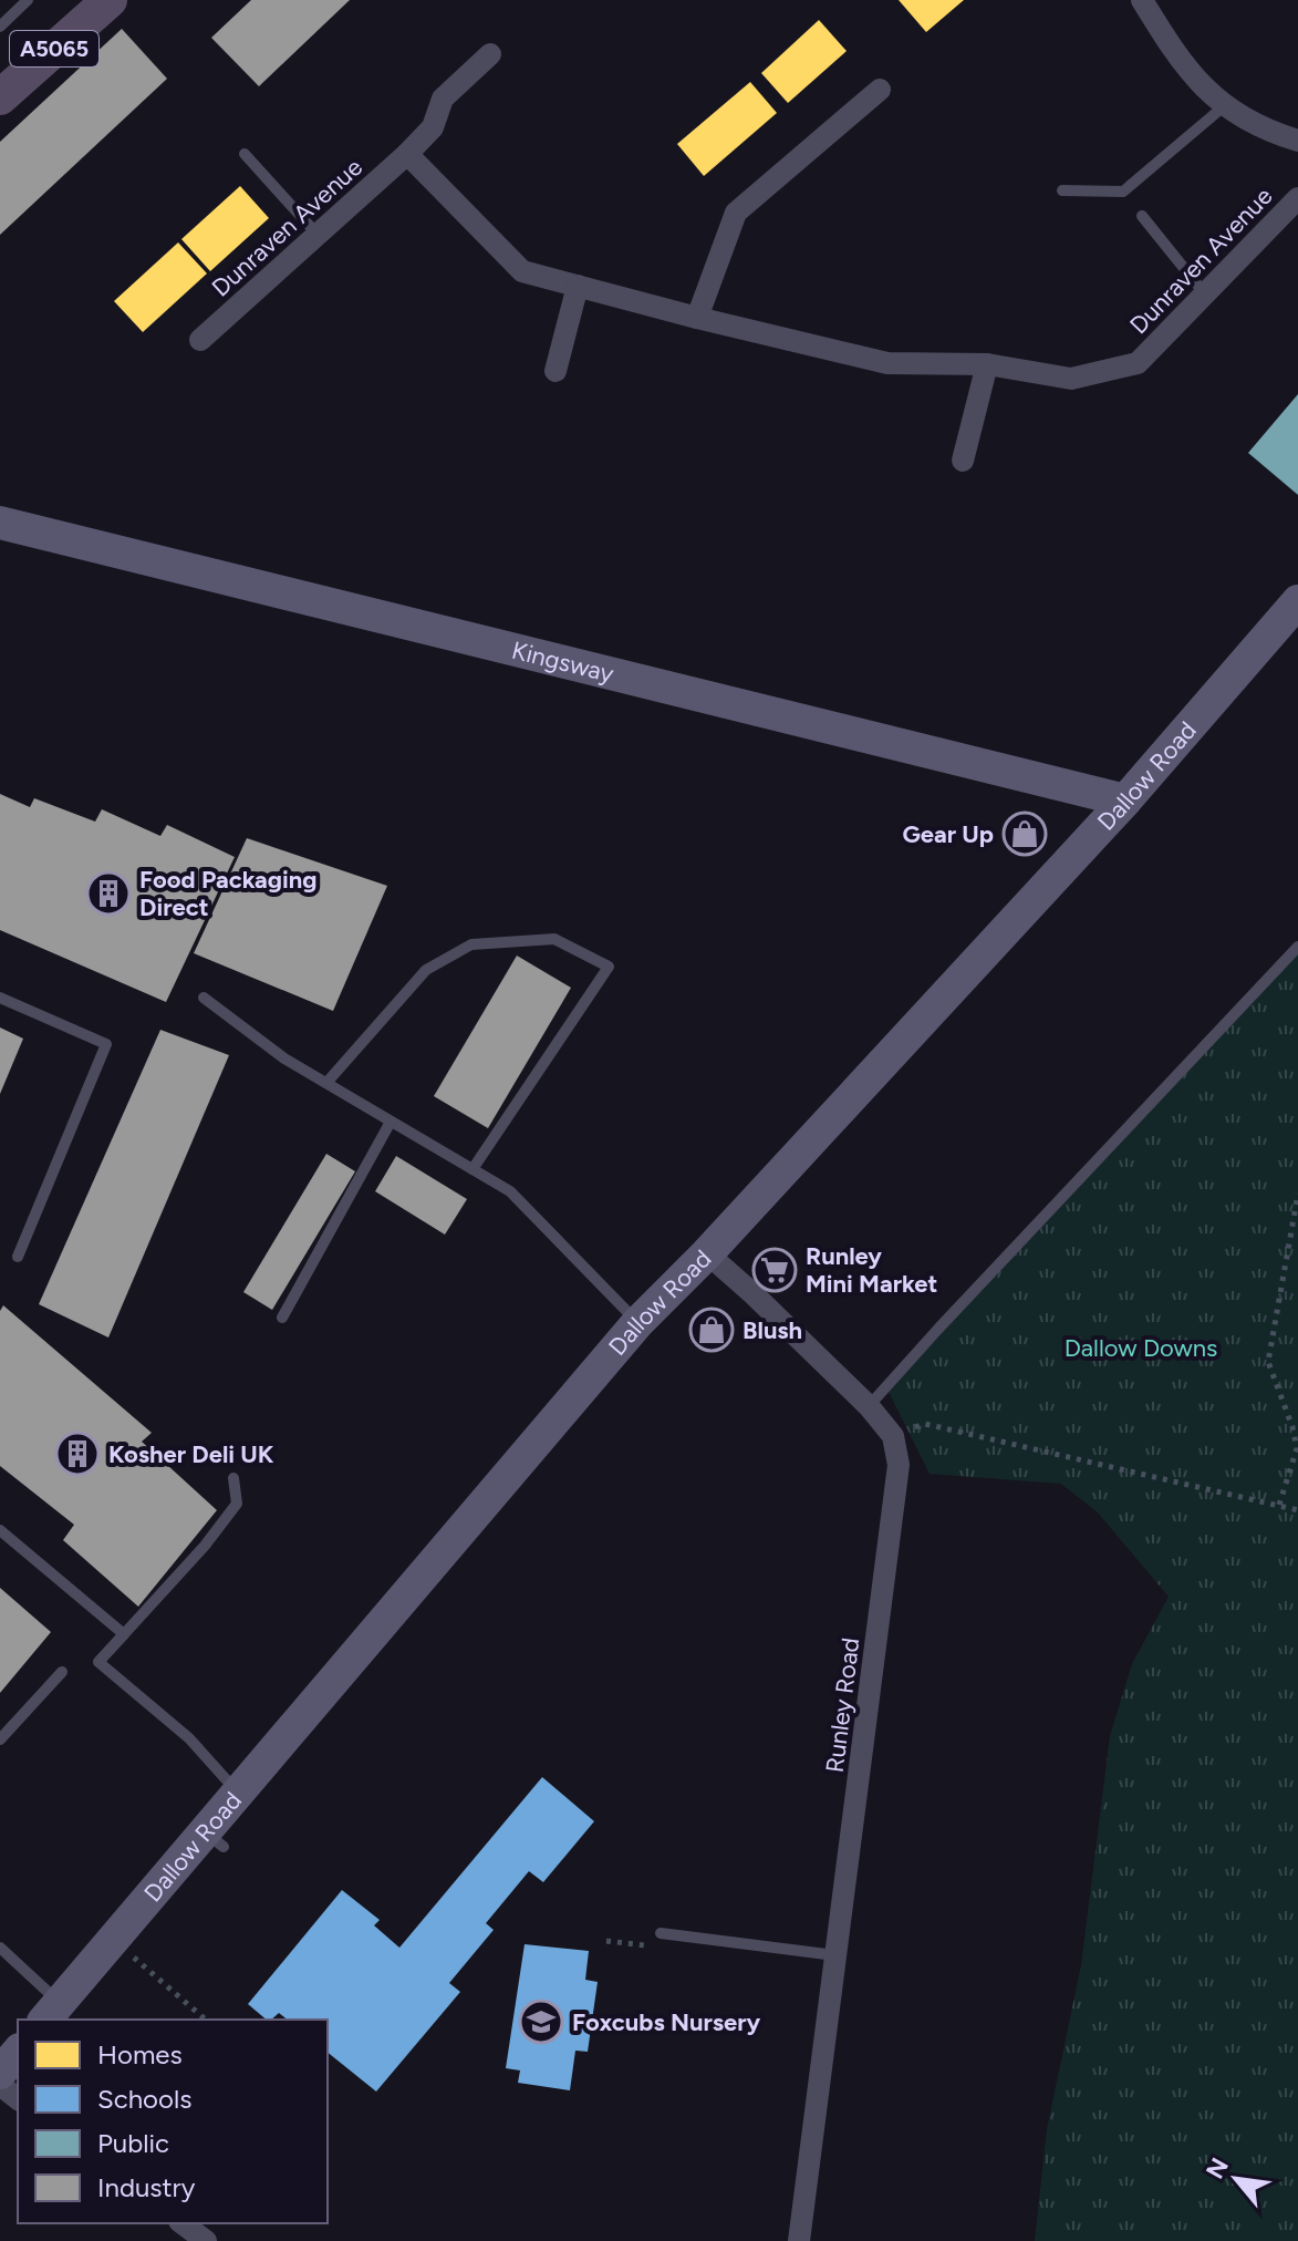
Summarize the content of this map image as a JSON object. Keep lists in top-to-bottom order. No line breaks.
{"streets":{"main road":["A5065"],"street":["Dunraven Avenue","Kingsway","Dallow Road","Runley Road"]},"crossings":[["Kingsway","Dallow Road"]],"parks":["Dallow Downs"],"places":{"shop":["Gear Up","Blush"],"building":["Food Packaging Direct","Kosher Deli UK"],"supermarket":["Runley Mini Market"],"school or university":["Foxcubs Nursery"]},"legend":["Homes","Schools","Public","Industry"],"north":"top left"}
